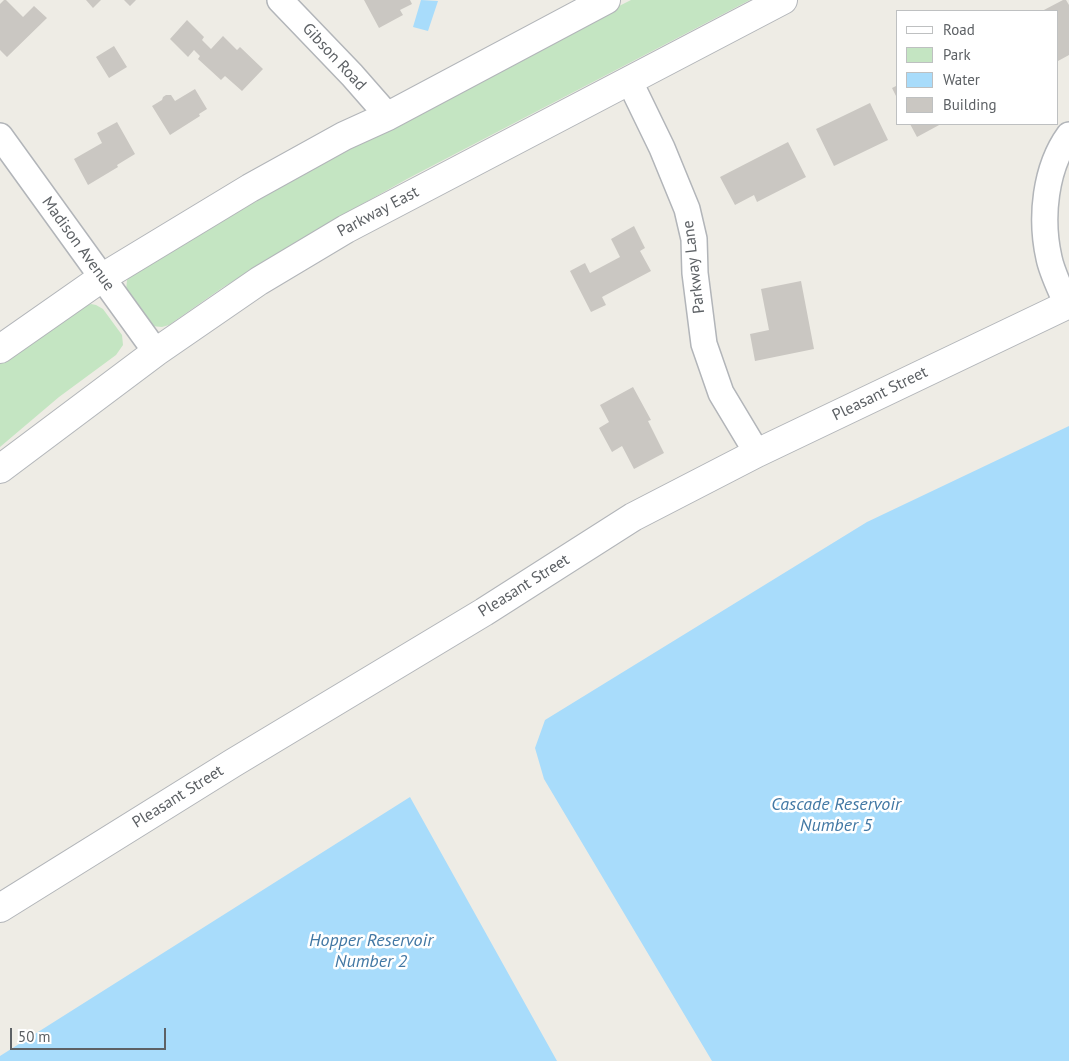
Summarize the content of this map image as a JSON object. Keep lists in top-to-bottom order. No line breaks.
{"streets":{"street":["Gibson Road","Parkway East","Madison Avenue","Parkway Lane","Pleasant Street"]},"crossings":[["Parkway East","Madison Avenue"],["Parkway East","Parkway Lane"],["Parkway Lane","Pleasant Street"]],"water":["Cascade Reservoir Number 5","Hopper Reservoir Number 2"],"legend":["Road","Park","Water","Building"],"scale_bar":"50 m"}
